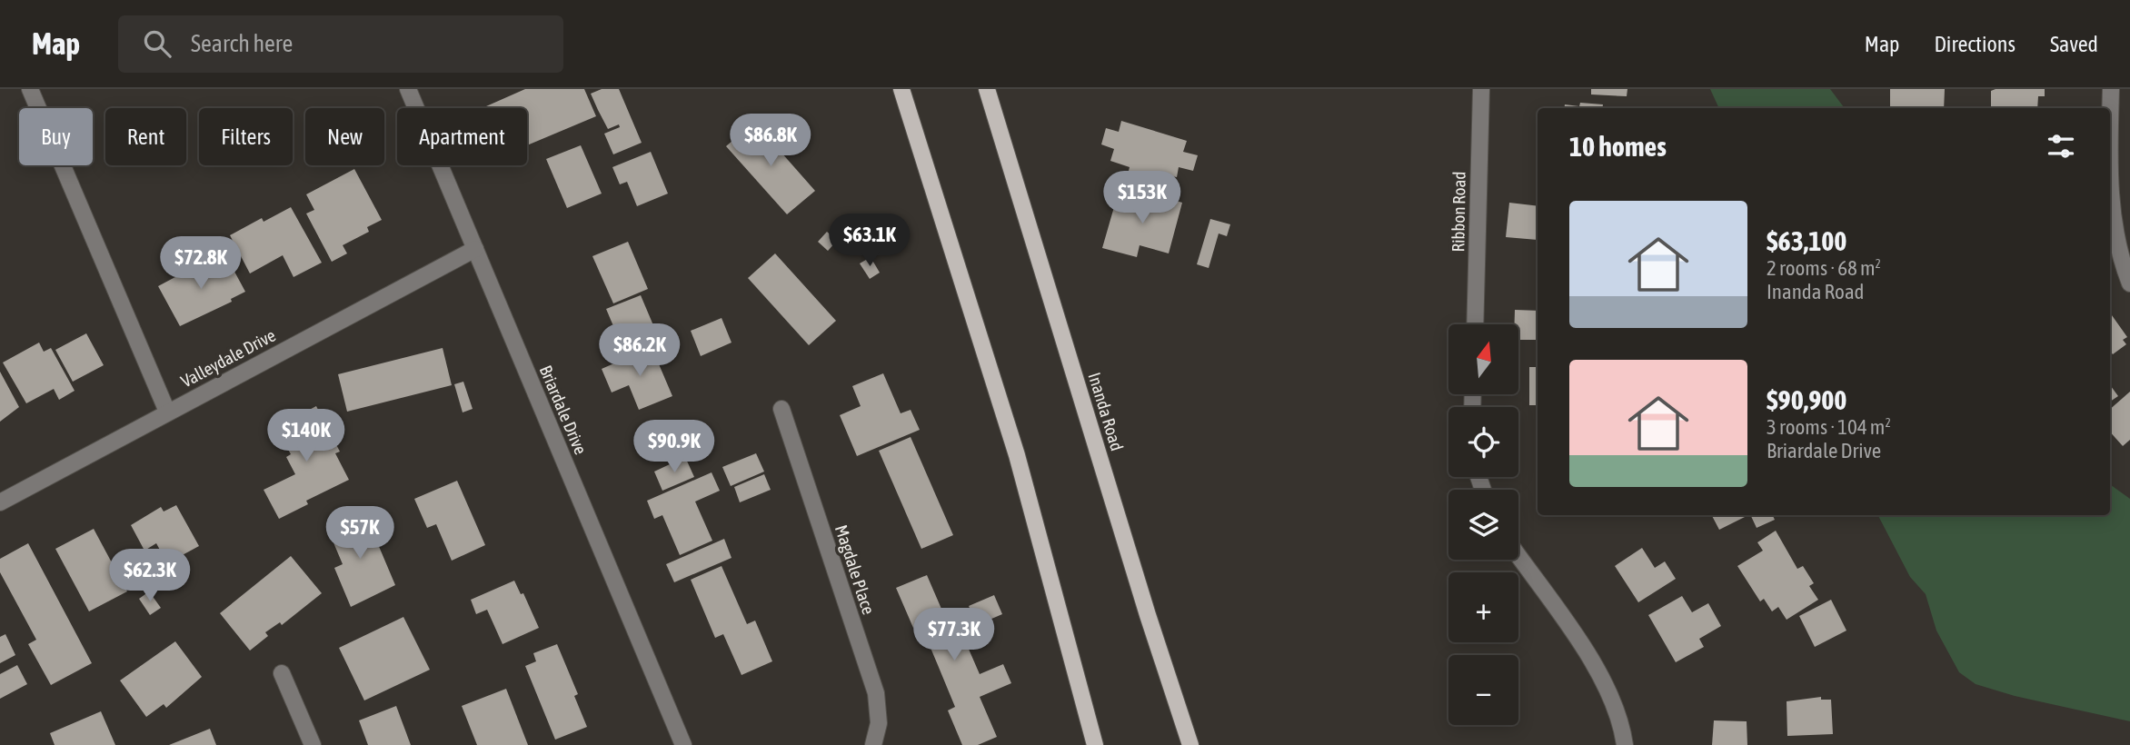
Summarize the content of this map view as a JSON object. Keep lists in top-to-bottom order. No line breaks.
{"streets":{"main road":["Inanda Road"],"street":["Ribbon Road","Valleydale Drive","Briardale Drive","Magdale Place"]},"crossings":[["Valleydale Drive","Briardale Drive"]],"north":"top","page":{"header":"Map","search":"Search here","nav":["Map","Directions","Saved"],"chip":["Buy","Rent","Filters","New","Apartment"],"heading":"10 homes","price":["$86.8K","$153K","$63.1K","$72.8K","$86.2K","$140K","$90.9K","$57K","$62.3K","$77.3K"],"list":[{"name":"$63,100","note":"2 rooms · 68 m² · Inanda Road"},{"name":"$90,900","note":"3 rooms · 104 m² · Briardale Drive"}],"map_buttons":["+","−"]}}
